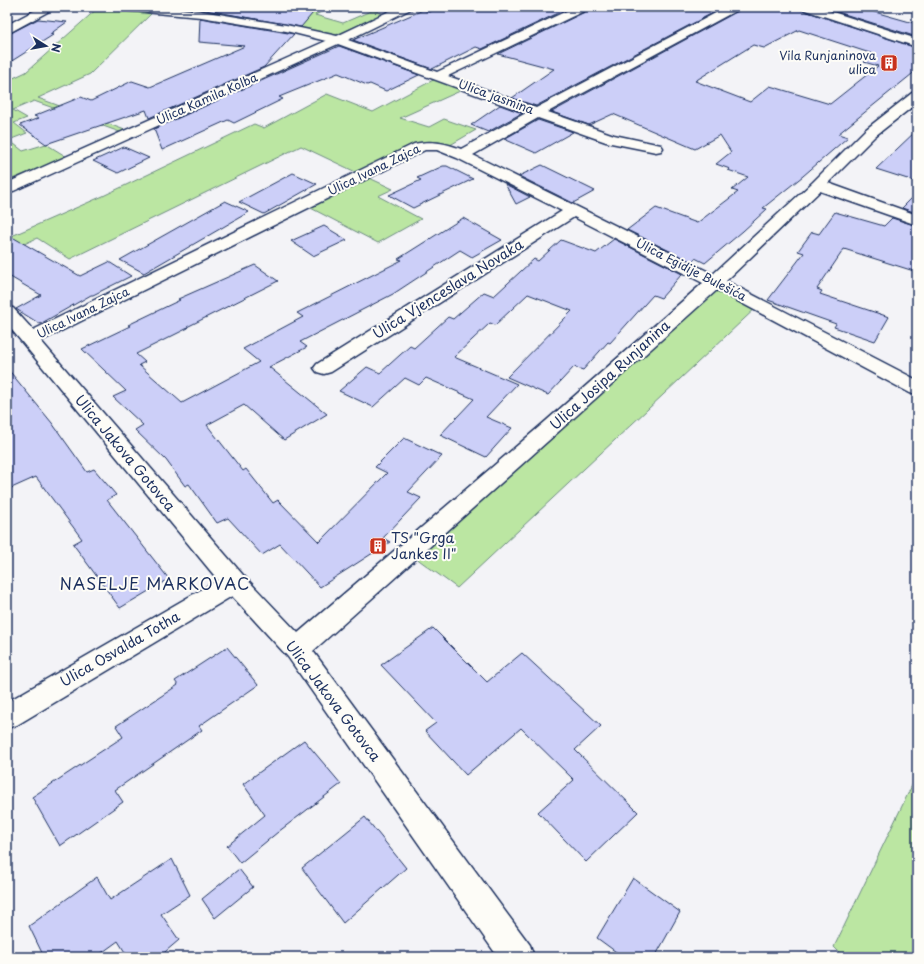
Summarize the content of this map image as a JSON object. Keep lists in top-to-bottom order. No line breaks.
{"streets":{"street":["Ulica jasmina","Ulica Kamila Kolba","Ulica Ivana Zajca","Ulica Egidije Bulešića","Ulica Vjenceslava Novaka","Ulica Josipa Runjanina","Ulica Jakova Gotovca","Ulica Osvalda Totha"]},"crossings":[["Ulica jasmina","Ulica Kamila Kolba"],["Ulica Ivana Zajca","Ulica Egidije Bulešića"],["Ulica Ivana Zajca","Ulica Jakova Gotovca"],["Ulica Egidije Bulešića","Ulica Vjenceslava Novaka"],["Ulica Egidije Bulešića","Ulica Josipa Runjanina"],["Ulica Josipa Runjanina","Ulica Jakova Gotovca"],["Ulica Jakova Gotovca","Ulica Osvalda Totha"]],"districts":["NASELJE MARKOVAC"],"places":{"building":["Vila Runjaninova ulica","TS \"Grga Jankes II\""]},"north":"right"}
